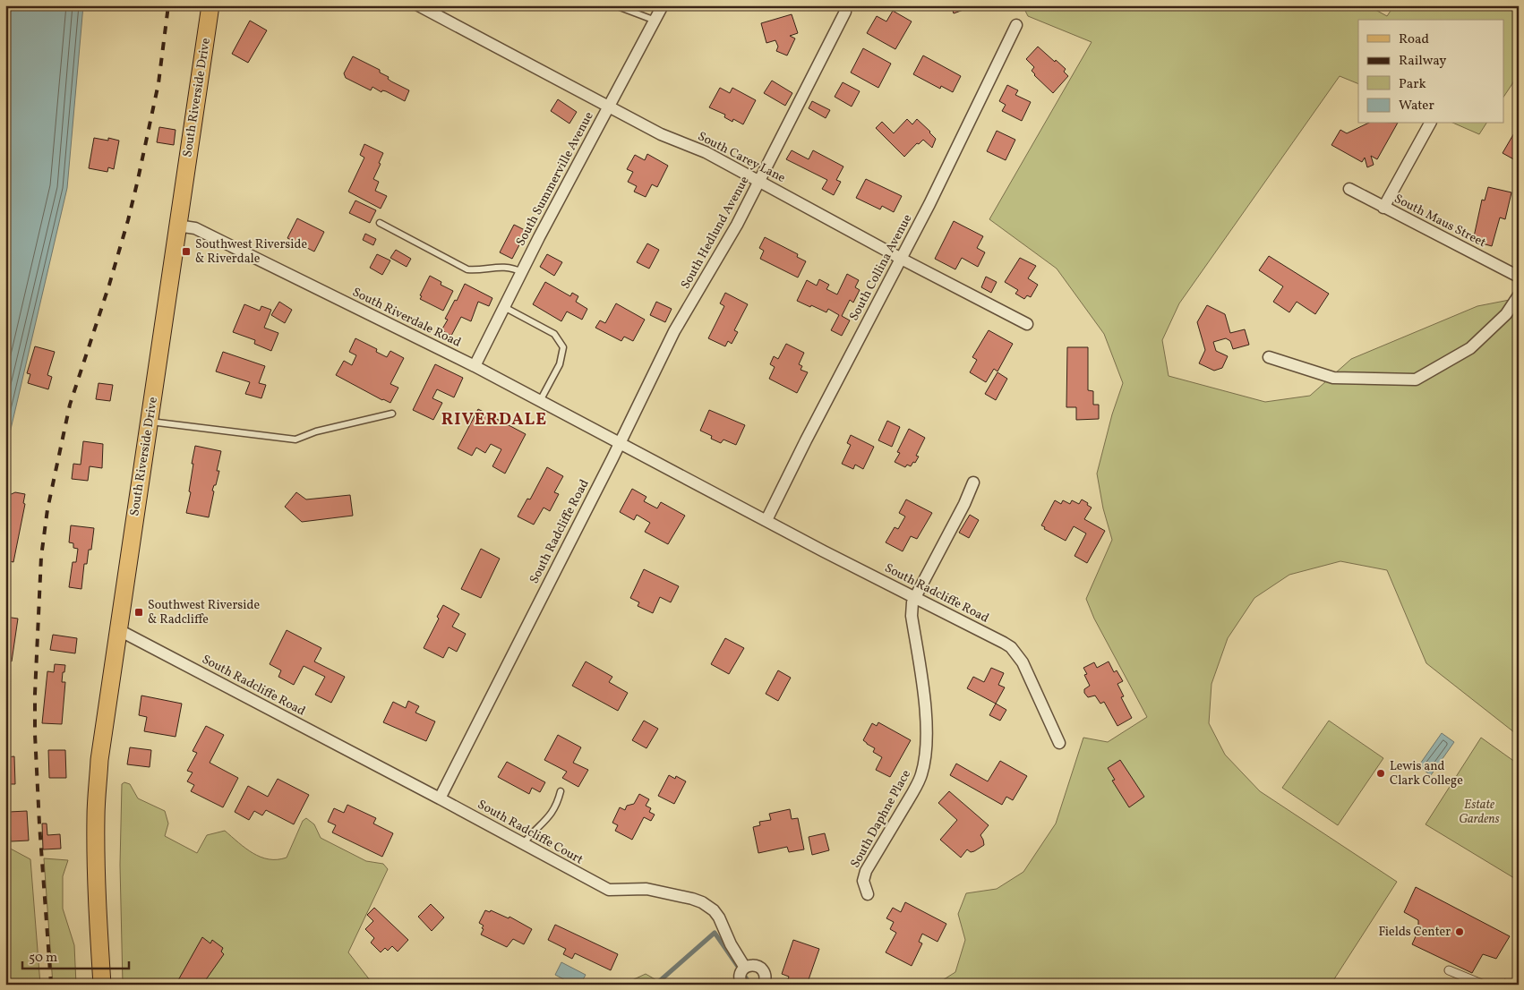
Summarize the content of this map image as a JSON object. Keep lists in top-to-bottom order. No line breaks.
{"streets":{"main road":["South Riverside Drive"],"street":["South Carey Lane","South Summerville Avenue","South Maus Street","South Hedlund Avenue","South Collina Avenue","South Riverdale Road","South Radcliffe Road","South Daphne Place","South Radcliffe Court"]},"crossings":[["South Riverside Drive","South Riverdale Road"],["South Riverside Drive","South Radcliffe Road"],["South Carey Lane","South Summerville Avenue"],["South Carey Lane","South Hedlund Avenue"],["South Carey Lane","South Collina Avenue"],["South Summerville Avenue","South Riverdale Road"],["South Hedlund Avenue","South Riverdale Road"],["South Hedlund Avenue","South Radcliffe Road"],["South Collina Avenue","South Radcliffe Road"],["South Riverdale Road","South Radcliffe Road"],["South Radcliffe Road","South Daphne Place"],["South Radcliffe Road","South Radcliffe Court"]],"districts":["RIVERDALE"],"parks":["Estate Gardens"],"places":{"transit":["Southwest Riverside & Riverdale","Southwest Riverside & Radcliffe"],"other":["Lewis and Clark College","Fields Center"]},"legend":["Road","Railway","Park","Water"],"scale_bar":"50 m"}
